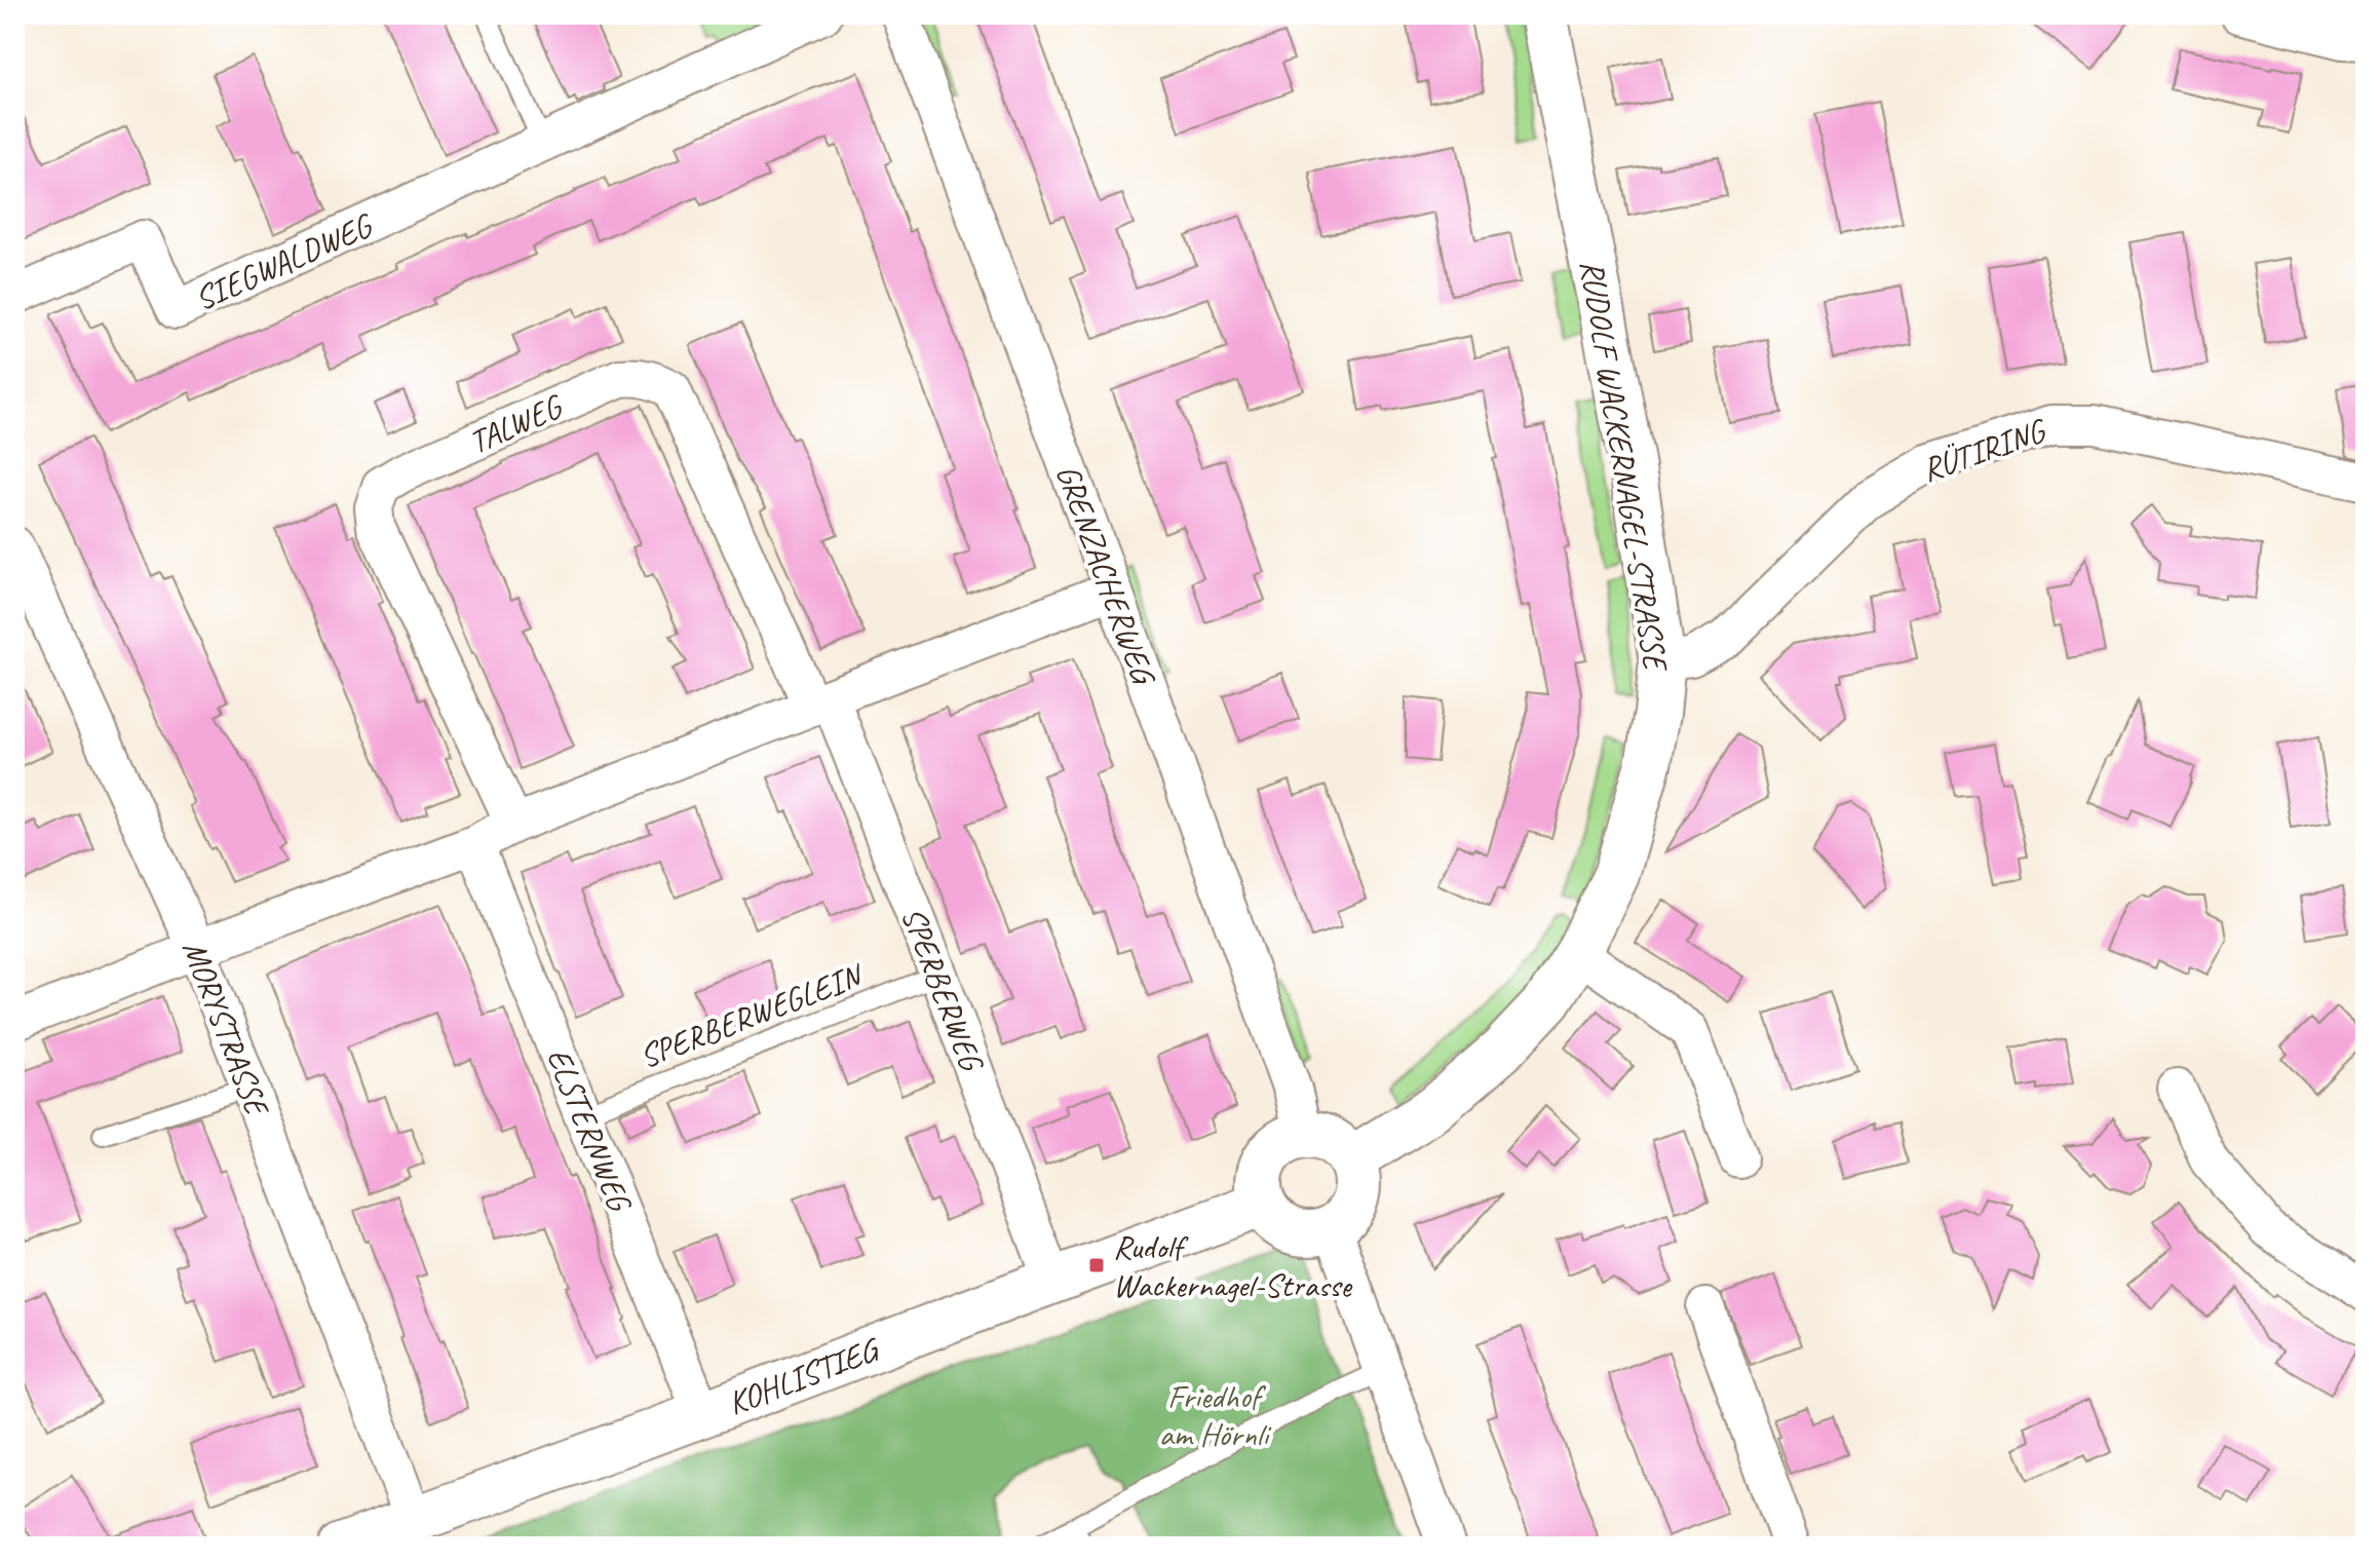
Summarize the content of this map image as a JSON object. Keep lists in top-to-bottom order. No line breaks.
{"streets":{"street":["SIEGWALDWEG","TALWEG","RÜTIRING","RUDOLF WACKERNAGEL-STRASSE","GRENZACHERWEG","SPERBERWEG","MORYSTRASSE","ELSTERNWEG","KOHLISTIEG"],"lane":["SPERBERWEGLEIN"]},"crossings":[["TALWEG","SPERBERWEG"],["RÜTIRING","RUDOLF WACKERNAGEL-STRASSE"],["RUDOLF WACKERNAGEL-STRASSE","GRENZACHERWEG"],["RUDOLF WACKERNAGEL-STRASSE","KOHLISTIEG"],["GRENZACHERWEG","KOHLISTIEG"],["SPERBERWEG","SPERBERWEGLEIN"],["SPERBERWEG","KOHLISTIEG"],["SPERBERWEGLEIN","ELSTERNWEG"],["MORYSTRASSE","KOHLISTIEG"],["ELSTERNWEG","KOHLISTIEG"]],"parks":["Friedhof am Hörnli"],"places":{"transit":["Rudolf Wackernagel-Strasse"]}}
